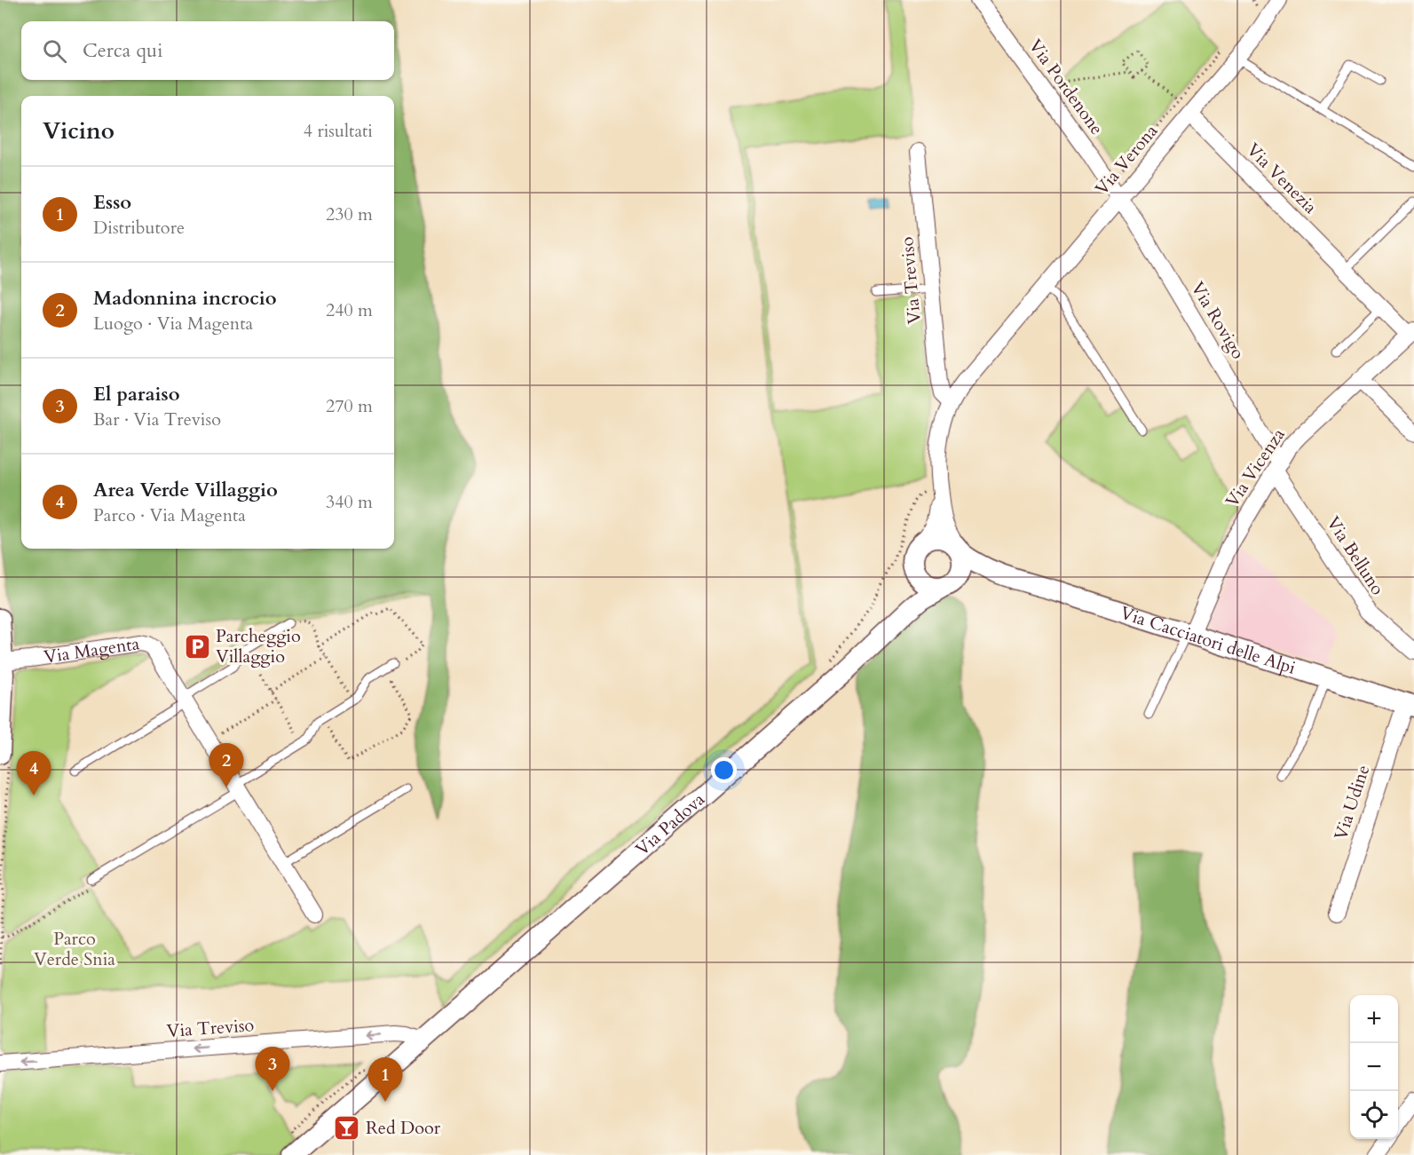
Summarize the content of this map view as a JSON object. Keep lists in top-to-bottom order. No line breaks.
{"streets":{"street":["Via Pordenone","Via Verona","Via Venezia","Via Treviso","Via Rovigo","Via Vicenza","Via Belluno","Via Cacciatori delle Alpi","Via Magenta","Via Udine","Via Padova"]},"crossings":[["Via Pordenone","Via Verona"],["Via Pordenone","Via Rovigo"],["Via Verona","Via Venezia"],["Via Verona","Via Treviso"],["Via Verona","Via Rovigo"],["Via Verona","Via Cacciatori delle Alpi"],["Via Verona","Via Padova"],["Via Venezia","Via Vicenza"],["Via Treviso","Via Padova"],["Via Rovigo","Via Vicenza"],["Via Rovigo","Via Belluno"],["Via Vicenza","Via Belluno"],["Via Vicenza","Via Cacciatori delle Alpi"],["Via Cacciatori delle Alpi","Via Udine"],["Via Cacciatori delle Alpi","Via Padova"]],"one_way":["Via Treviso"],"parks":["Parco Verde Snia"],"places":{"parking":["Parcheggio Villaggio"],"bar":["Red Door"]},"page":{"search":"Cerca qui","heading":["Vicino","4 risultati"],"list":[{"mark":"1","name":"Esso","note":"Distributore","value":"230 m"},{"mark":"2","name":"Madonnina incrocio","note":"Luogo · Via Magenta","value":"240 m"},{"mark":"3","name":"El paraiso","note":"Bar · Via Treviso","value":"270 m"},{"mark":"4","name":"Area Verde Villaggio","note":"Parco · Via Magenta","value":"340 m"}],"pins":["2","4","3","1"],"map_buttons":["+","−"]}}
